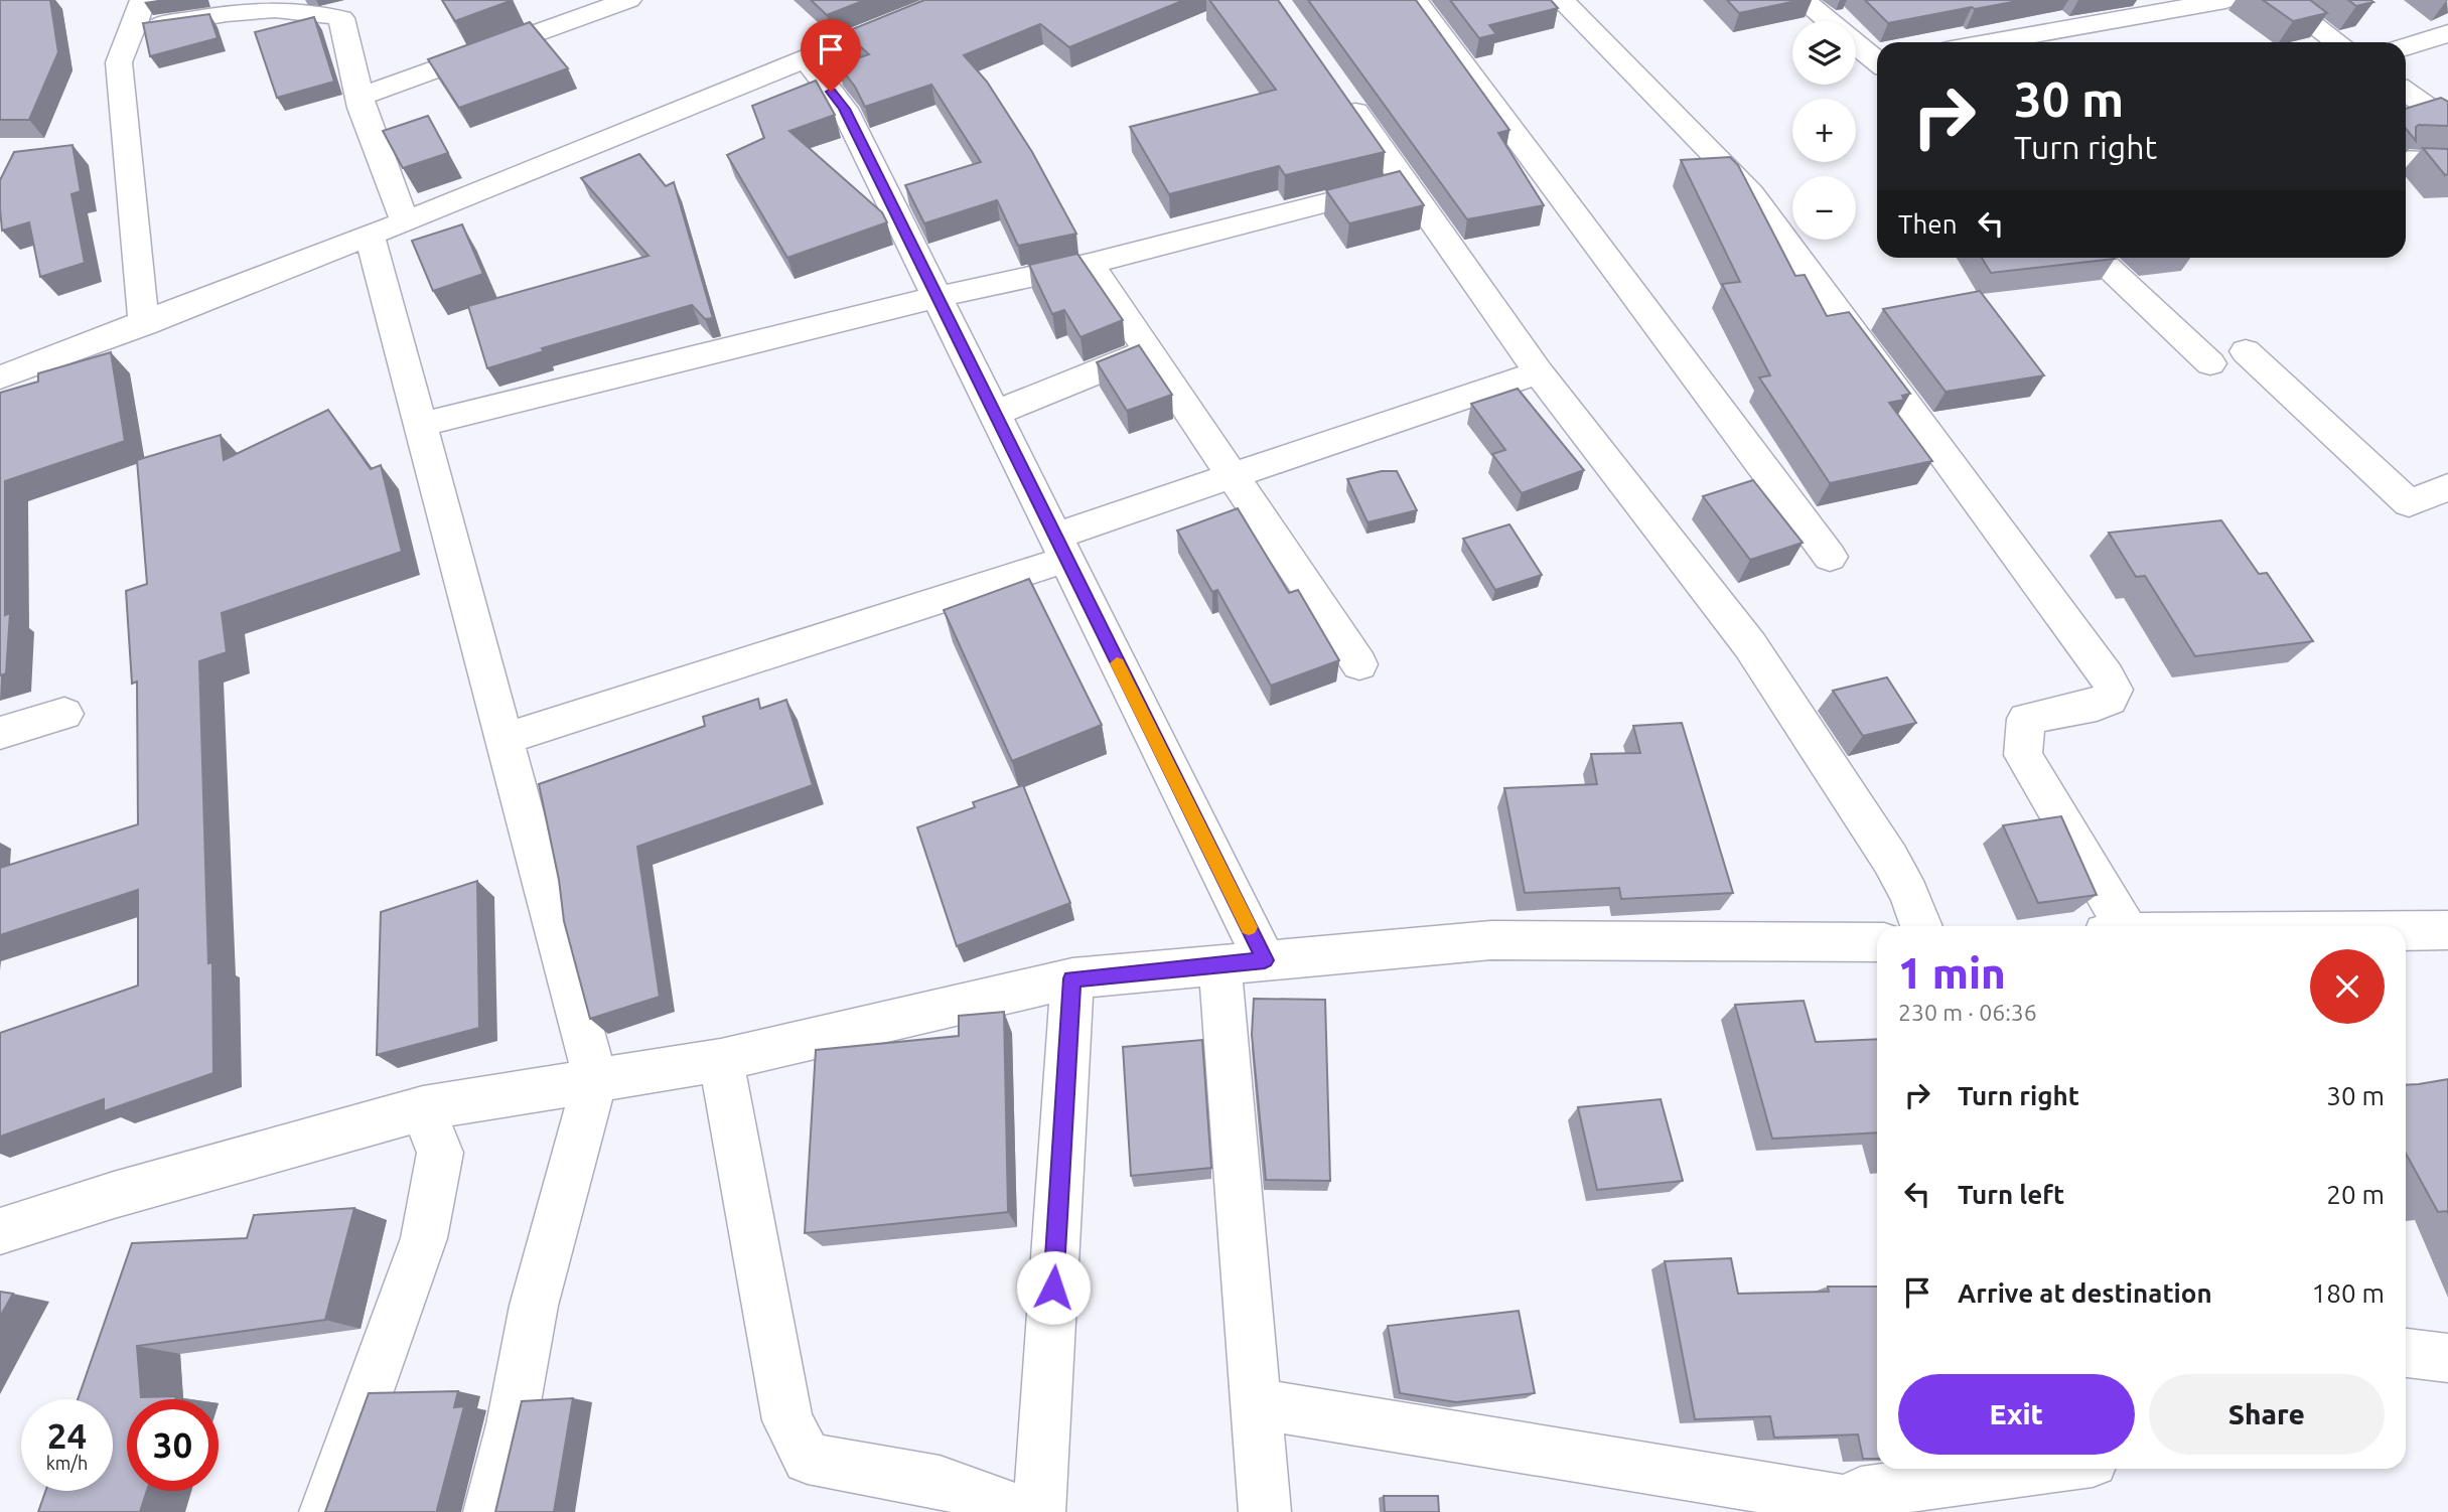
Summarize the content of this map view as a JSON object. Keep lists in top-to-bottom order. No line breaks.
{"page":{"map_buttons":["+","−"],"turn":["30 m","Turn right"],"then":"Then","heading":["1 min","230 m · 06:36"],"list":[{"name":"Turn right","value":"30 m"},{"name":"Turn left","value":"20 m"},{"name":"Arrive at destination","value":"180 m"}],"buttons":["Exit","Share"],"speed":"24 km/h","limit":"30"}}
